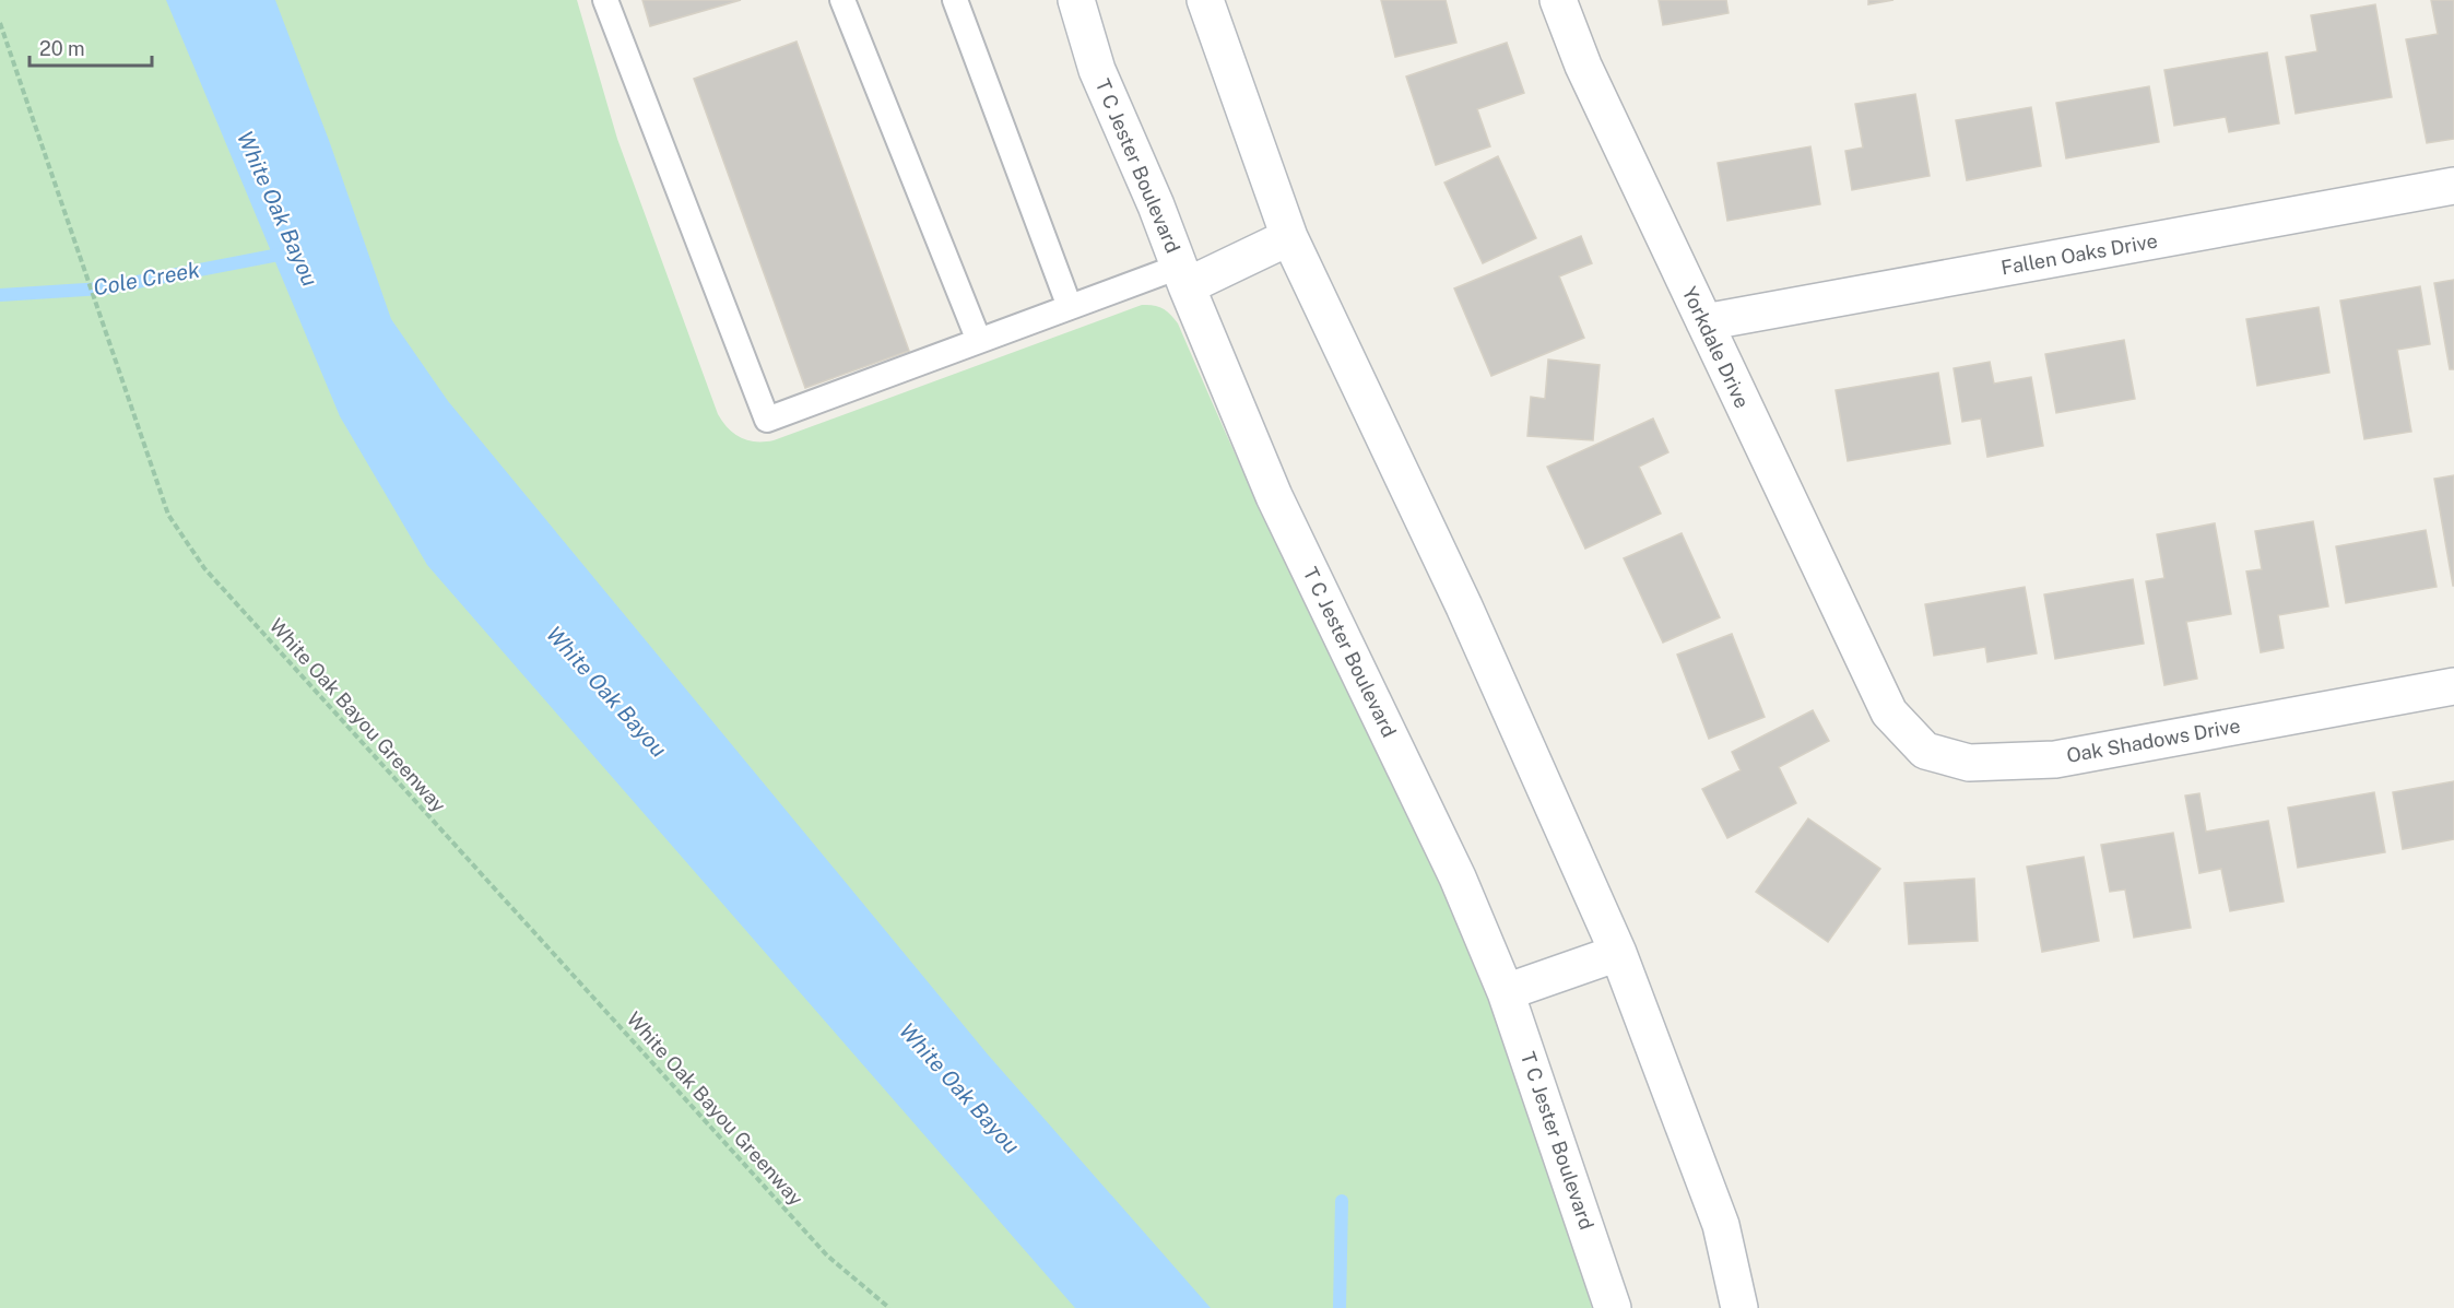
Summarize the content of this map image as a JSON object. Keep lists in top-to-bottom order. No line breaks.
{"streets":{"main road":["T C Jester Boulevard","Fallen Oaks Drive","Yorkdale Drive","Oak Shadows Drive"],"path":["White Oak Bayou Greenway"]},"crossings":[["Fallen Oaks Drive","Yorkdale Drive"],["Yorkdale Drive","Oak Shadows Drive"]],"water":["White Oak Bayou","Cole Creek"],"scale_bar":"20 m"}
